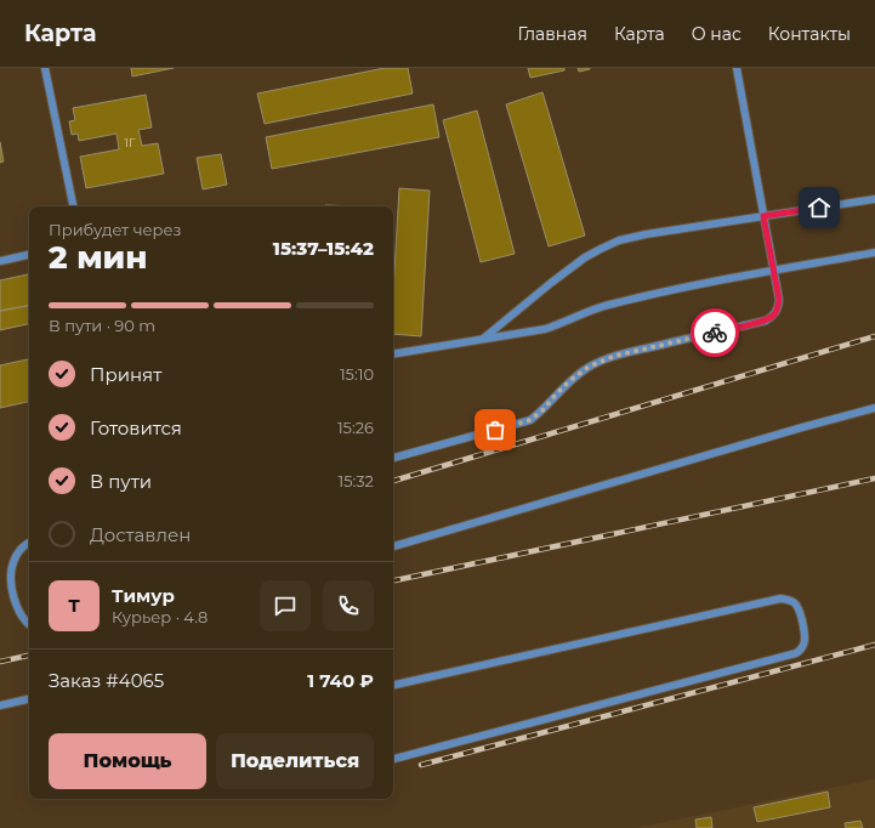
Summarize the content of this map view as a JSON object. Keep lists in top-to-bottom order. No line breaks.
{"house_numbers":["1Г"],"page":{"header":"Карта","nav":["Главная","Карта","О нас","Контакты"],"heading":["2 мин","Прибудет через","15:37–15:42"],"panel":["Тимур","Курьер · 4.8","Заказ #4065","1 740 ₽"],"bar":"В пути · 90 m","list":[["Принят","15:10"],["Готовится","15:26"],["В пути","15:32"],"Доставлен"],"round":"Т","buttons":["Помощь","Поделиться"]}}
